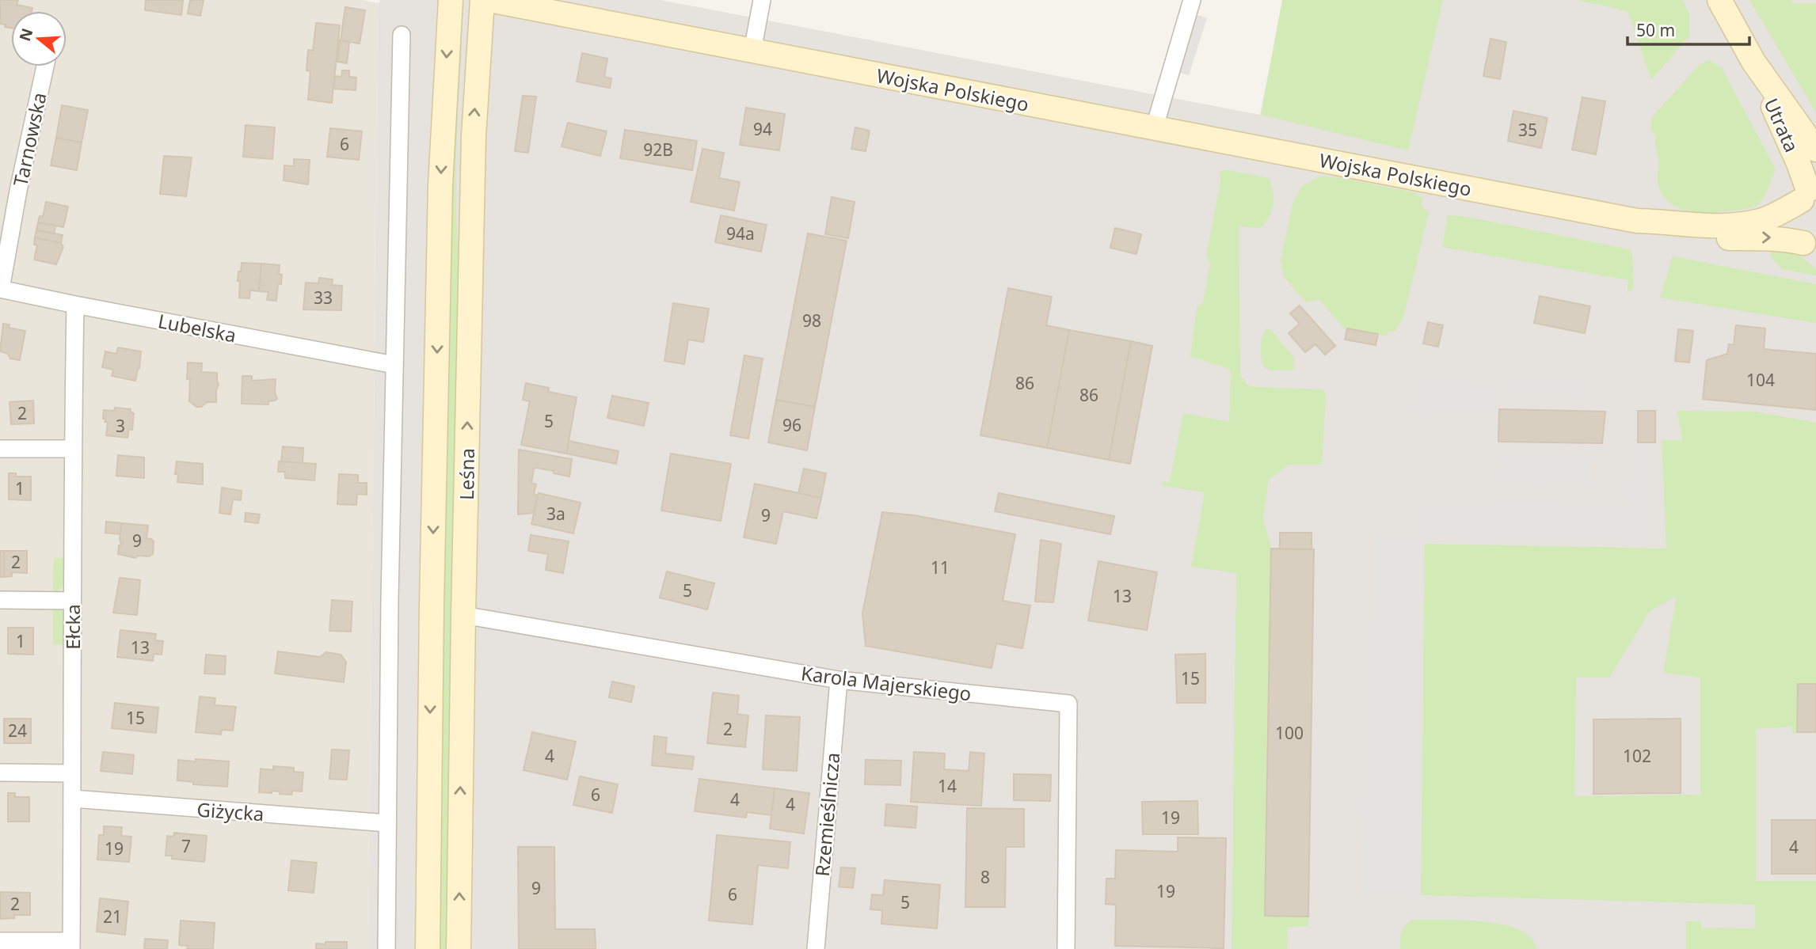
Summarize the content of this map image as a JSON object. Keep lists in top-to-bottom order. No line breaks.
{"streets":{"main road":["Wojska Polskiego","Utrata","Leśna"],"street":["Tarnowska","Lubelska","Ełcka","Karola Majerskiego","Giżycka","Rzemieślnicza"]},"crossings":[["Wojska Polskiego","Utrata"],["Tarnowska","Lubelska"],["Lubelska","Ełcka"],["Leśna","Karola Majerskiego"],["Ełcka","Giżycka"],["Karola Majerskiego","Rzemieślnicza"]],"house_numbers":["94","35","6","92B","94a","33","98","104","86","86","2","5","96","3","1","3a","9","9","2","11","5","13","1","13","15","15","2","24","100","4","102","14","6","4","4","19","7","4","19","8","9","19","6","5","2","21"],"scale_bar":"50 m","north":"left"}
